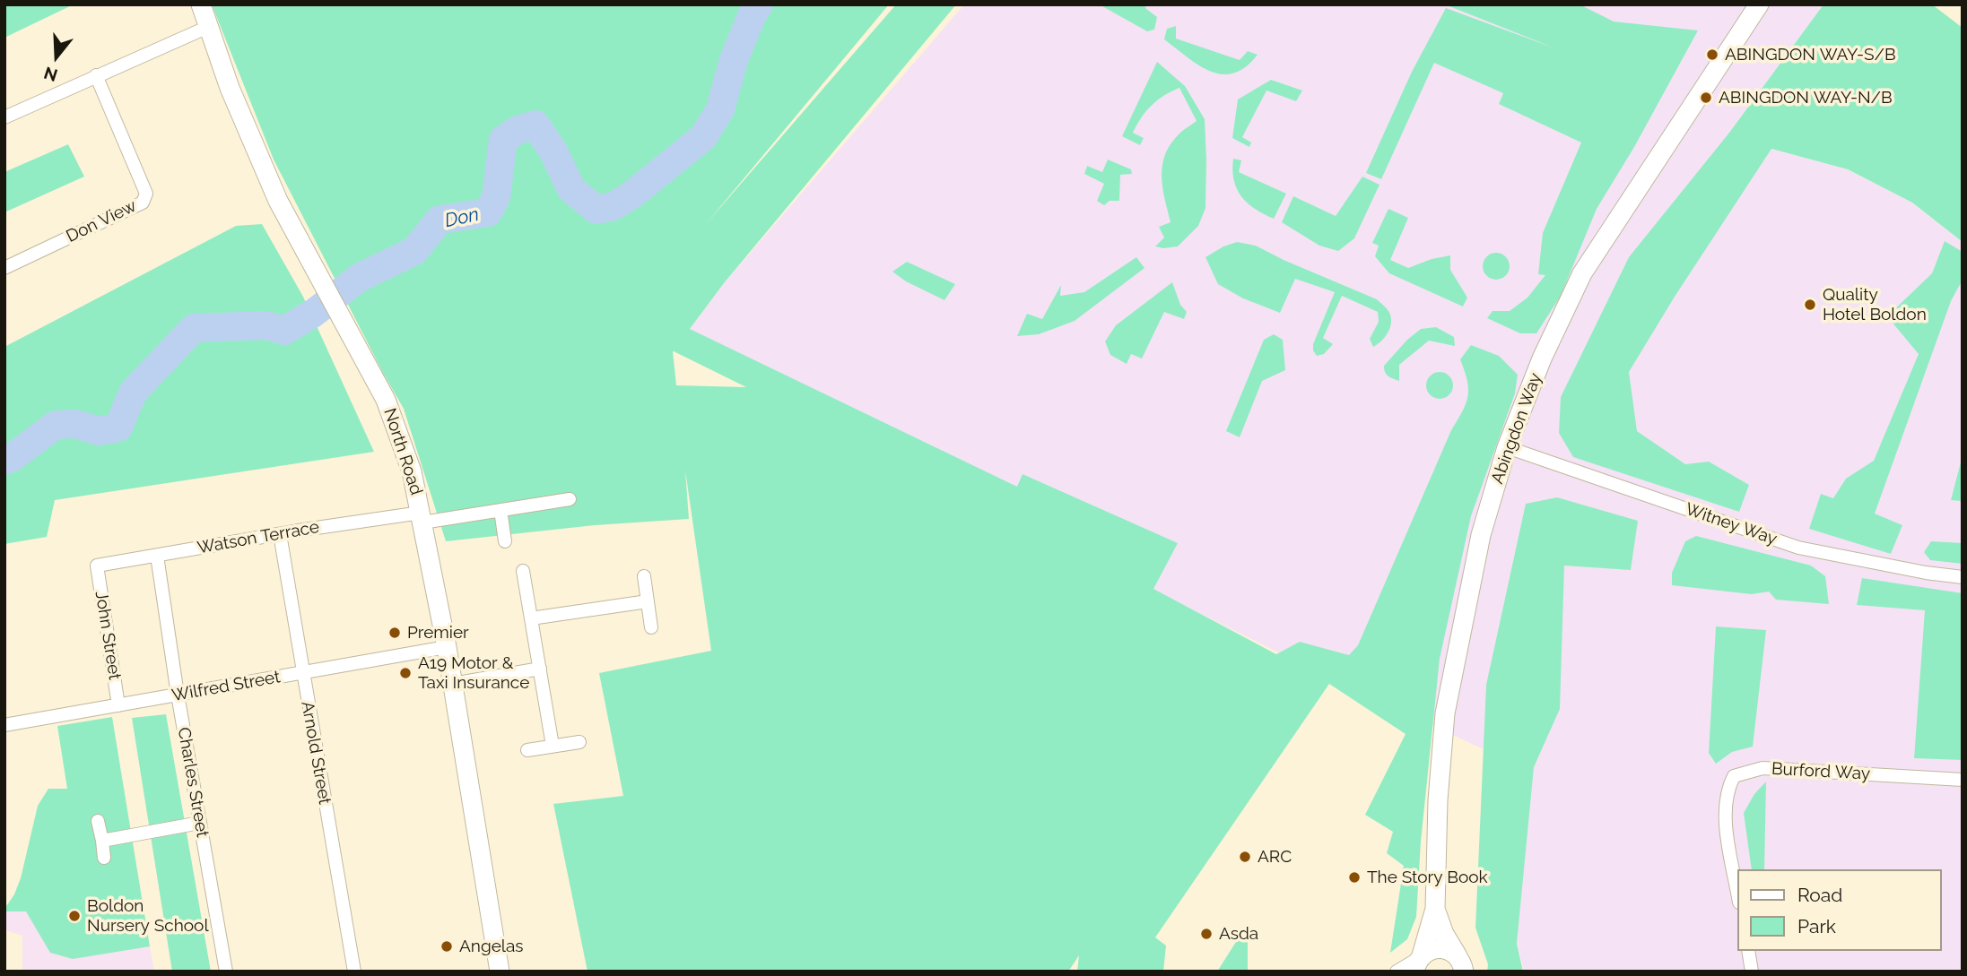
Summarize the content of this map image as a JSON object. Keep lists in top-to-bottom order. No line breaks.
{"streets":{"main road":["Abingdon Way","North Road"],"street":["Don View","Witney Way","Watson Terrace","John Street","Wilfred Street","Arnold Street","Burford Way","Charles Street"]},"crossings":[["Abingdon Way","Witney Way"],["North Road","Watson Terrace"],["North Road","Wilfred Street"],["Watson Terrace","John Street"],["Watson Terrace","Arnold Street"],["Watson Terrace","Charles Street"],["John Street","Wilfred Street"],["Wilfred Street","Arnold Street"],["Wilfred Street","Charles Street"]],"water":["Don"],"places":["ABINGDON WAY-S/B","ABINGDON WAY-N/B","Quality Hotel Boldon","Premier","A19 Motor & Taxi Insurance","ARC","The Story Book","Boldon Nursery School","Asda","Angelas"],"legend":["Road","Park"],"north":"bottom"}
